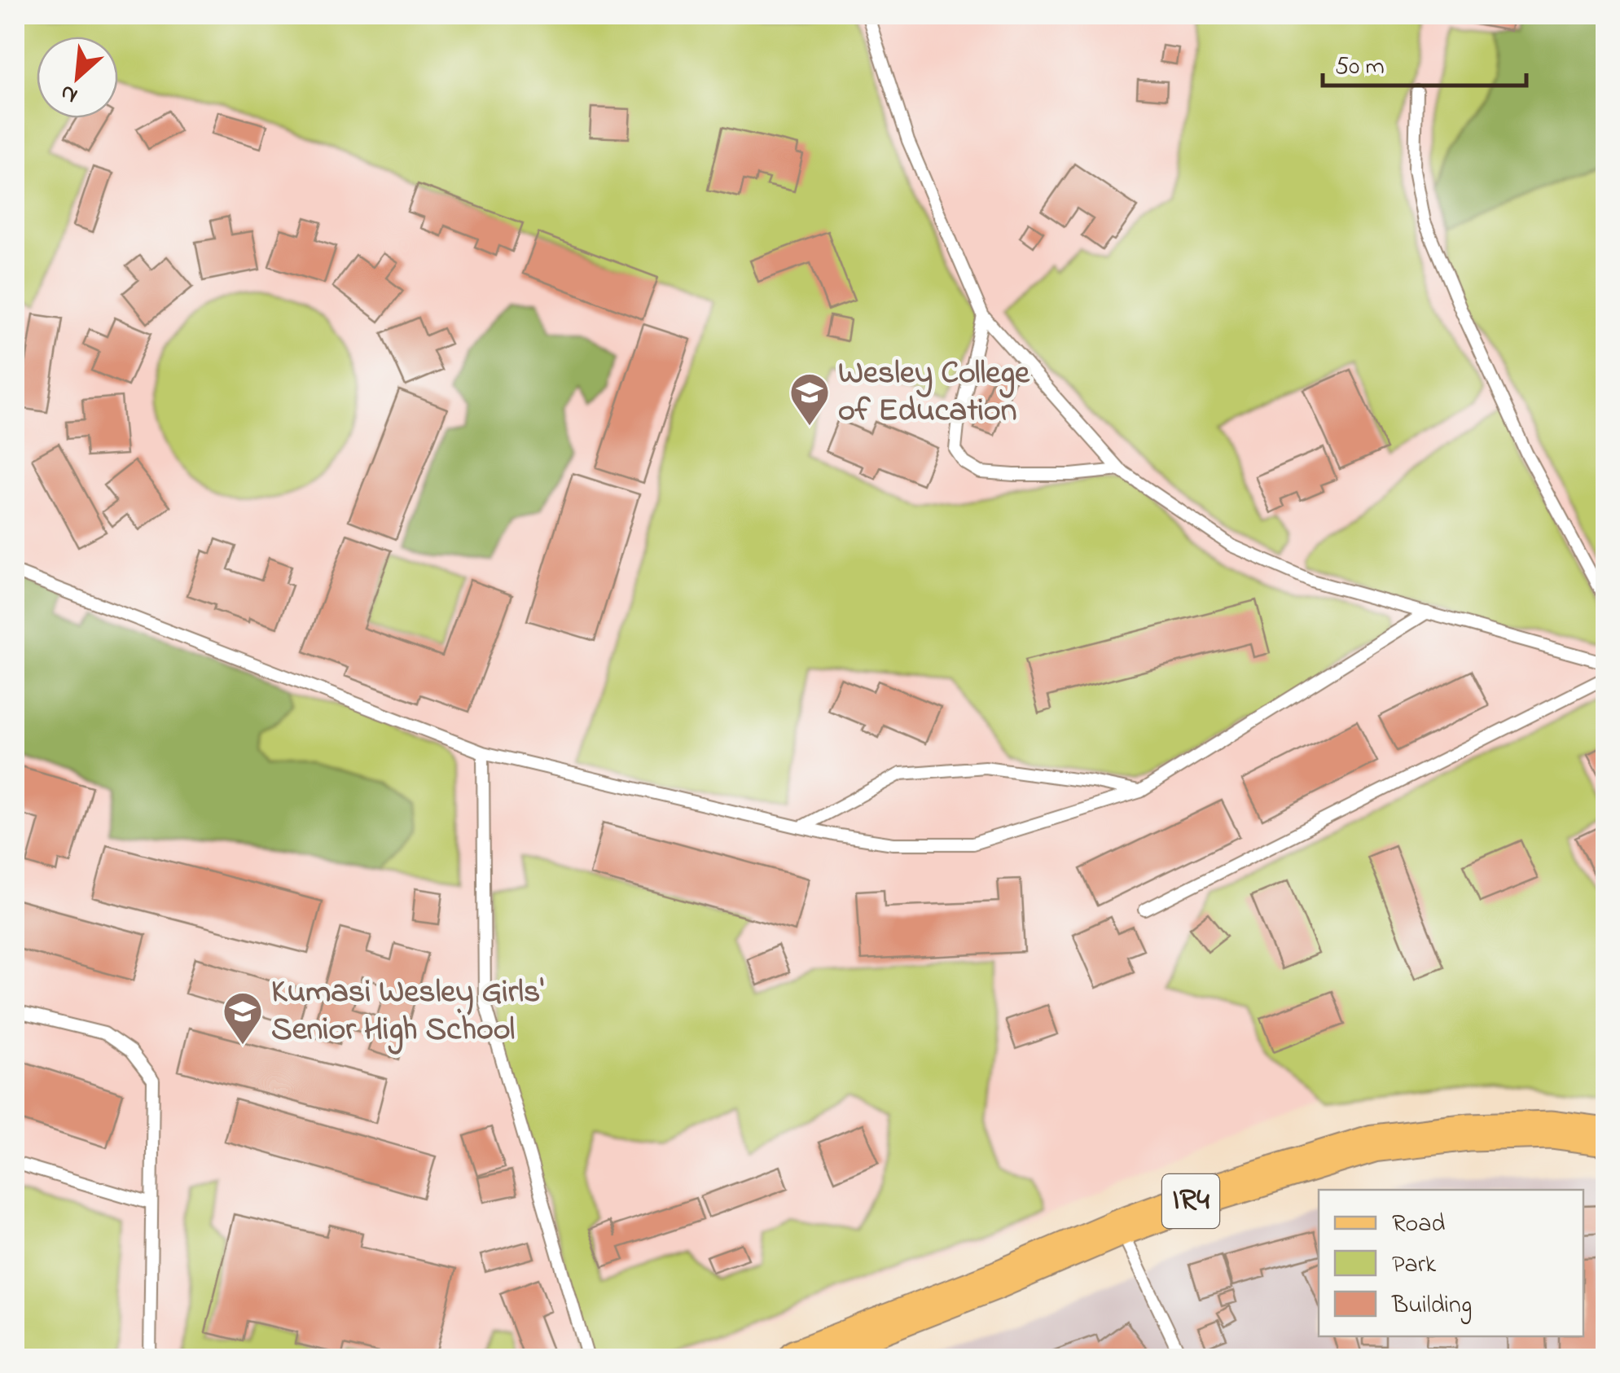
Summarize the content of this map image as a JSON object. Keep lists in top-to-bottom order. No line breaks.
{"streets":{"main road":["IR4"]},"places":{"school or university":["Wesley College of Education","Kumasi Wesley Girls' Senior High School"]},"legend":["Road","Park","Building"],"scale_bar":"50 m","north":"bottom left"}
